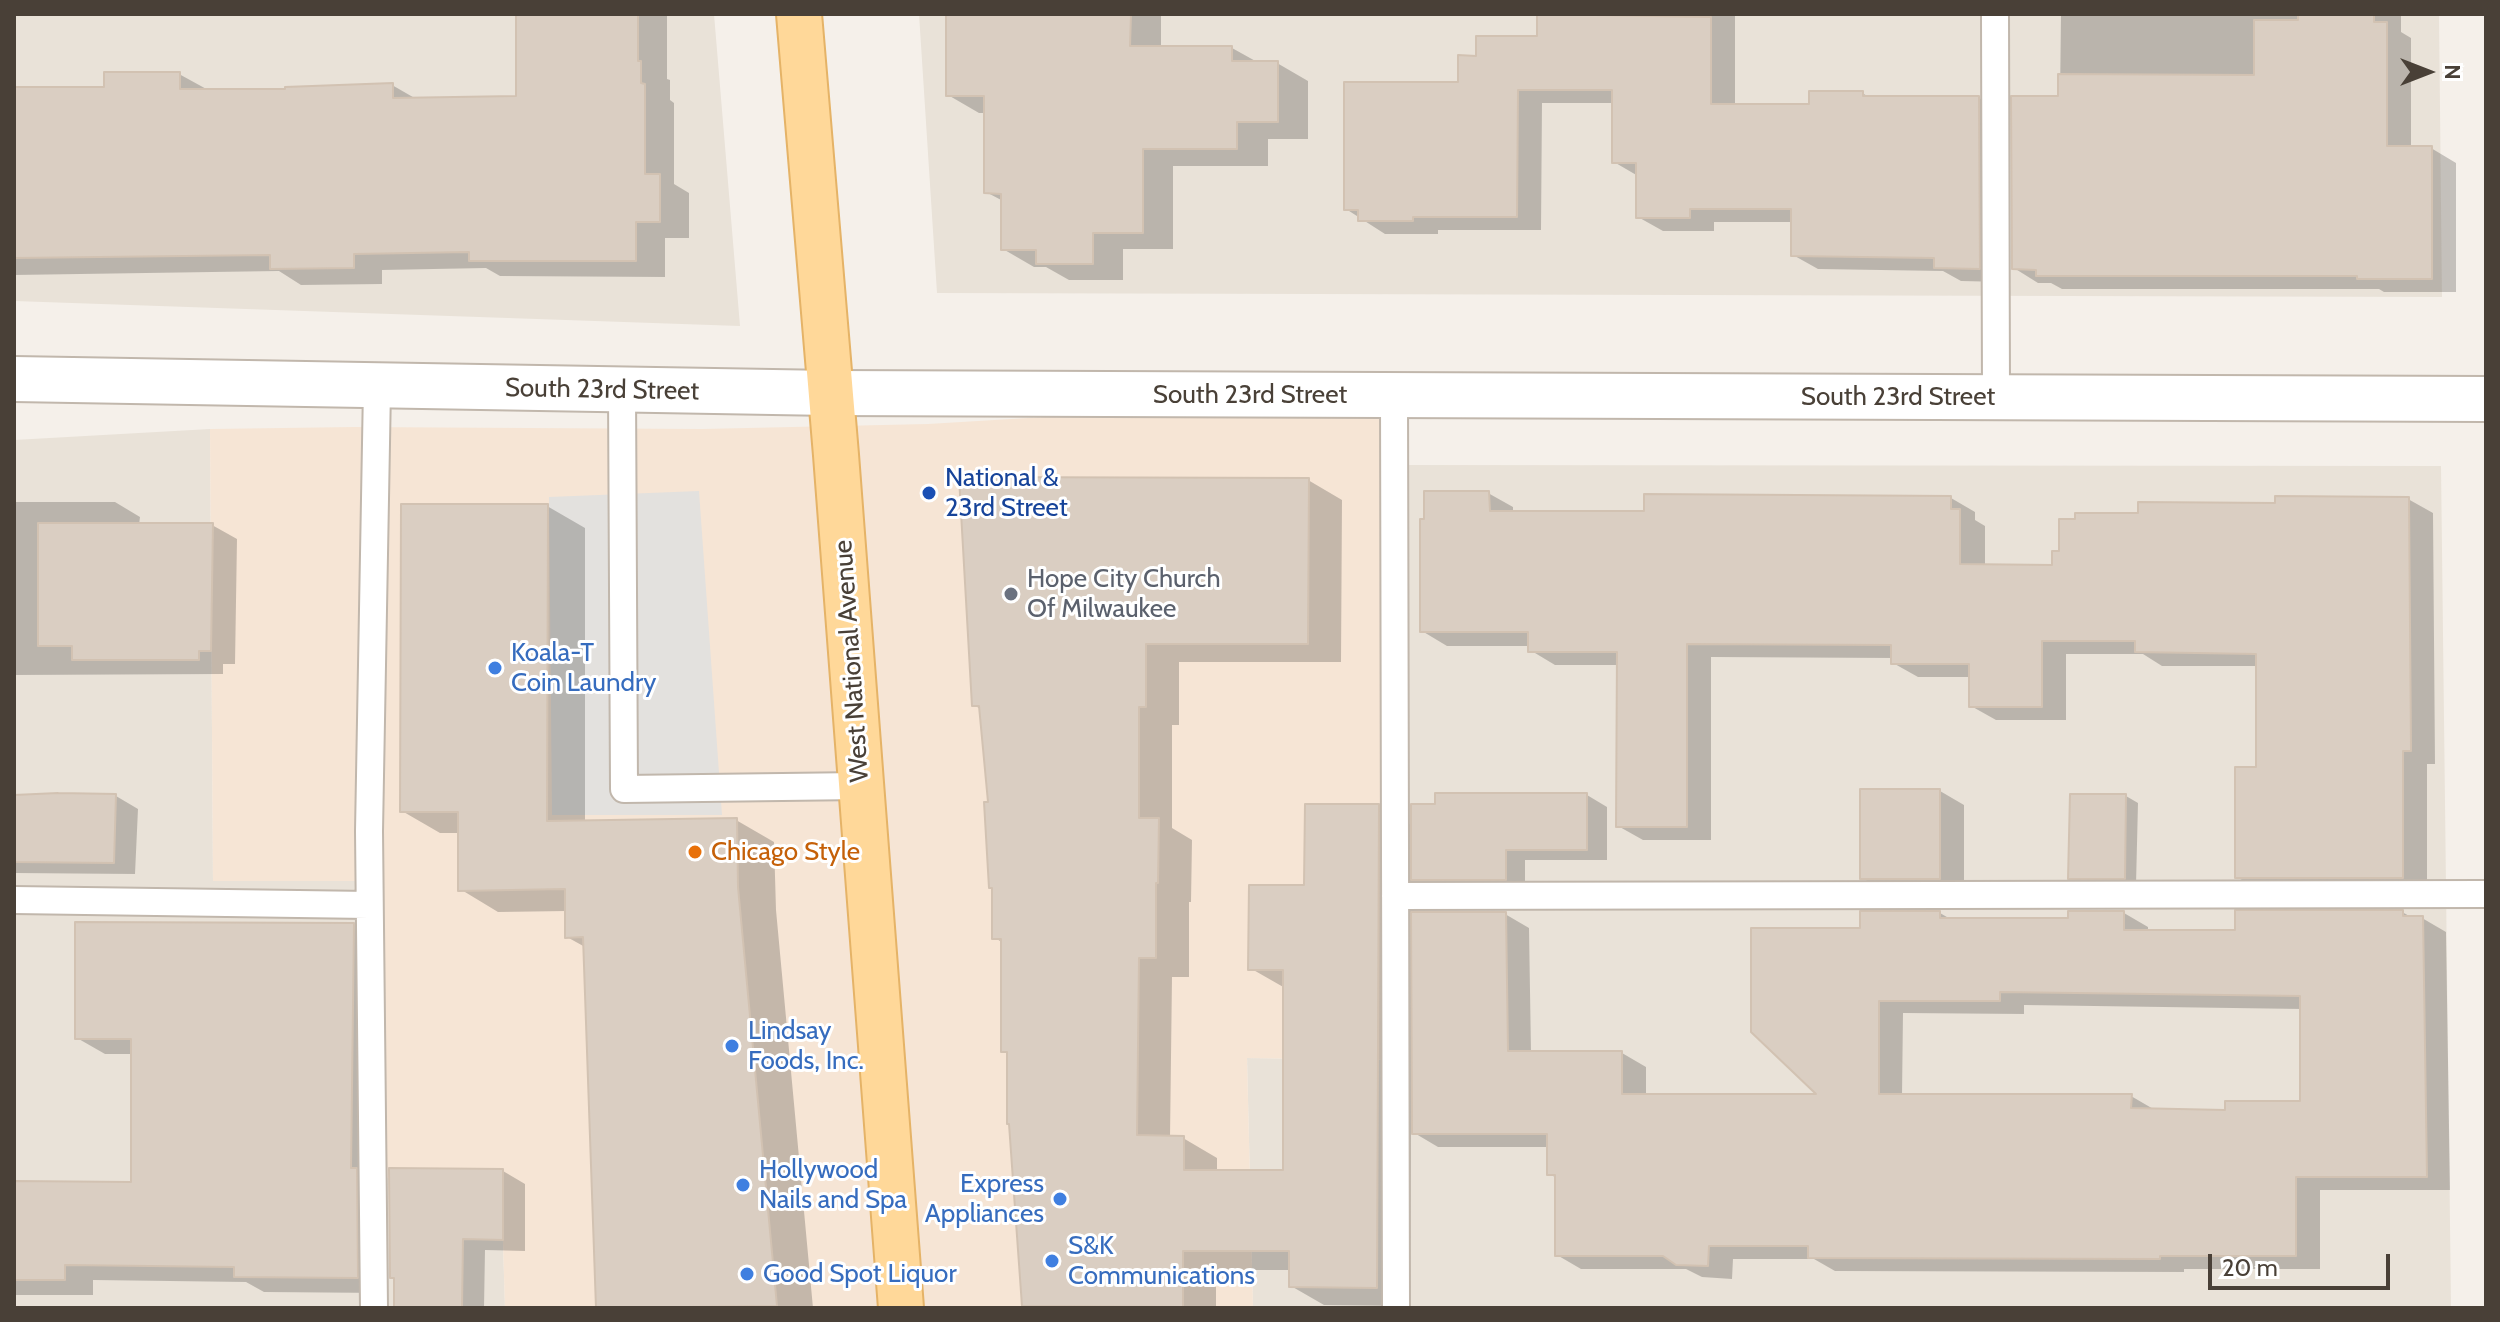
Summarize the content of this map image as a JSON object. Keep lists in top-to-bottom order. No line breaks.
{"streets":{"main road":["West National Avenue"],"street":["South 23rd Street"]},"crossings":[["South 23rd Street","West National Avenue"]],"places":["National & 23rd Street","Hope City Church Of Milwaukee","Koala-T Coin Laundry","Chicago Style","Lindsay Foods, Inc.","Hollywood Nails and Spa","Express Appliances","S&K Communications","Good Spot Liquor"],"scale_bar":"20 m","north":"right"}
